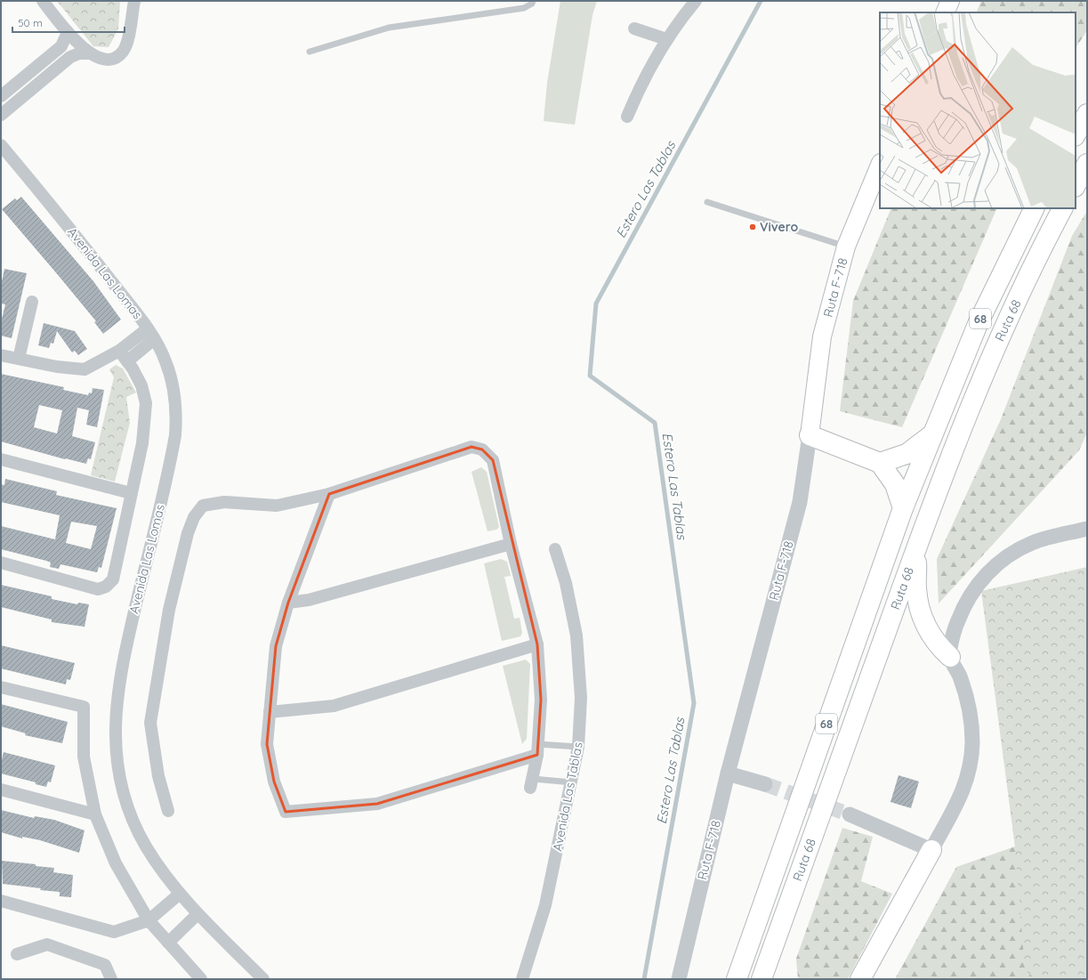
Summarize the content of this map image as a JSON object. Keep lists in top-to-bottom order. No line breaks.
{"streets":{"highway":["68","Ruta 68"],"main road":["Ruta F-718"],"street":["Avenida Las Lomas","Avenida Las Tablas"]},"water":["Estero Las Tablas"],"places":["Vivero"],"scale_bar":"50 m"}
